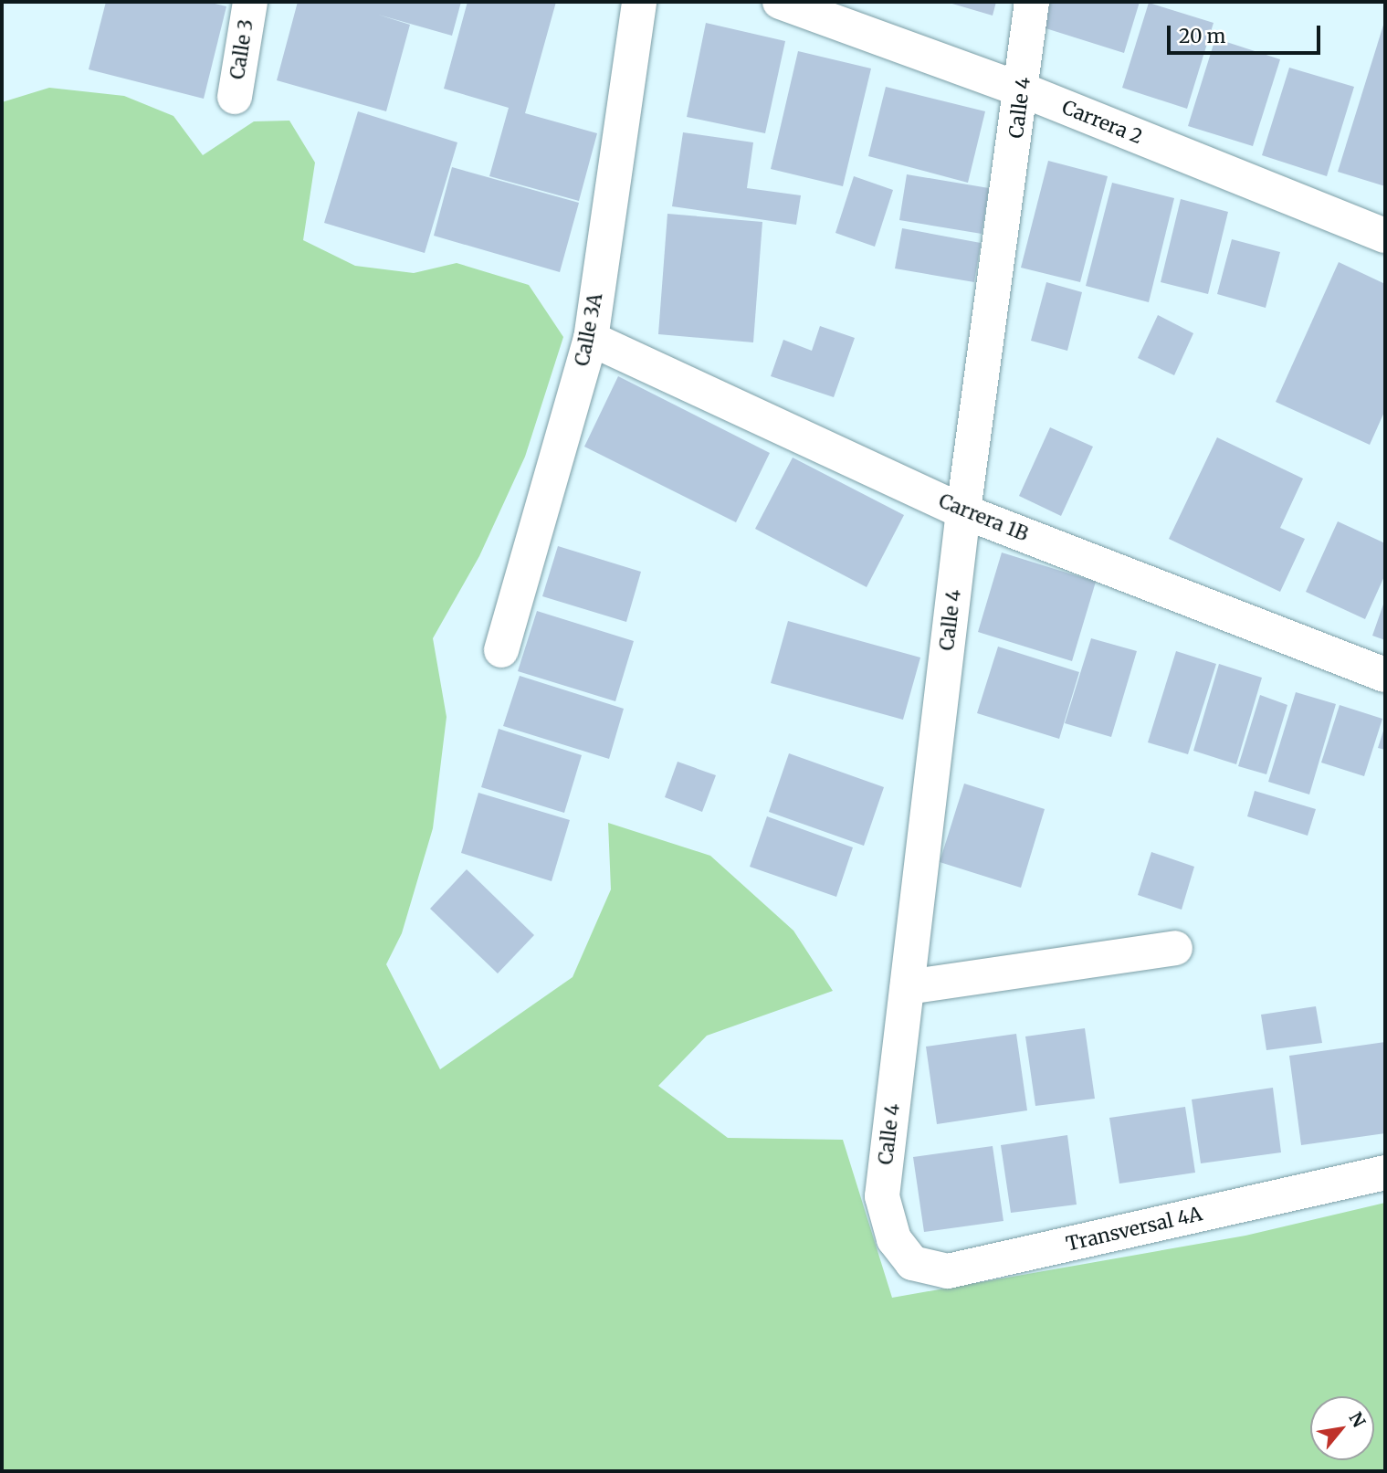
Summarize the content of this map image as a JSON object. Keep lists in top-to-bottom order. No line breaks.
{"streets":{"street":["Calle 3","Calle 4","Carrera 2","Calle 3A","Carrera 1B","Transversal 4A"]},"crossings":[["Calle 4","Carrera 2"],["Calle 4","Carrera 1B"],["Calle 4","Transversal 4A"],["Calle 3A","Carrera 1B"]],"scale_bar":"20 m","north":"top right"}
